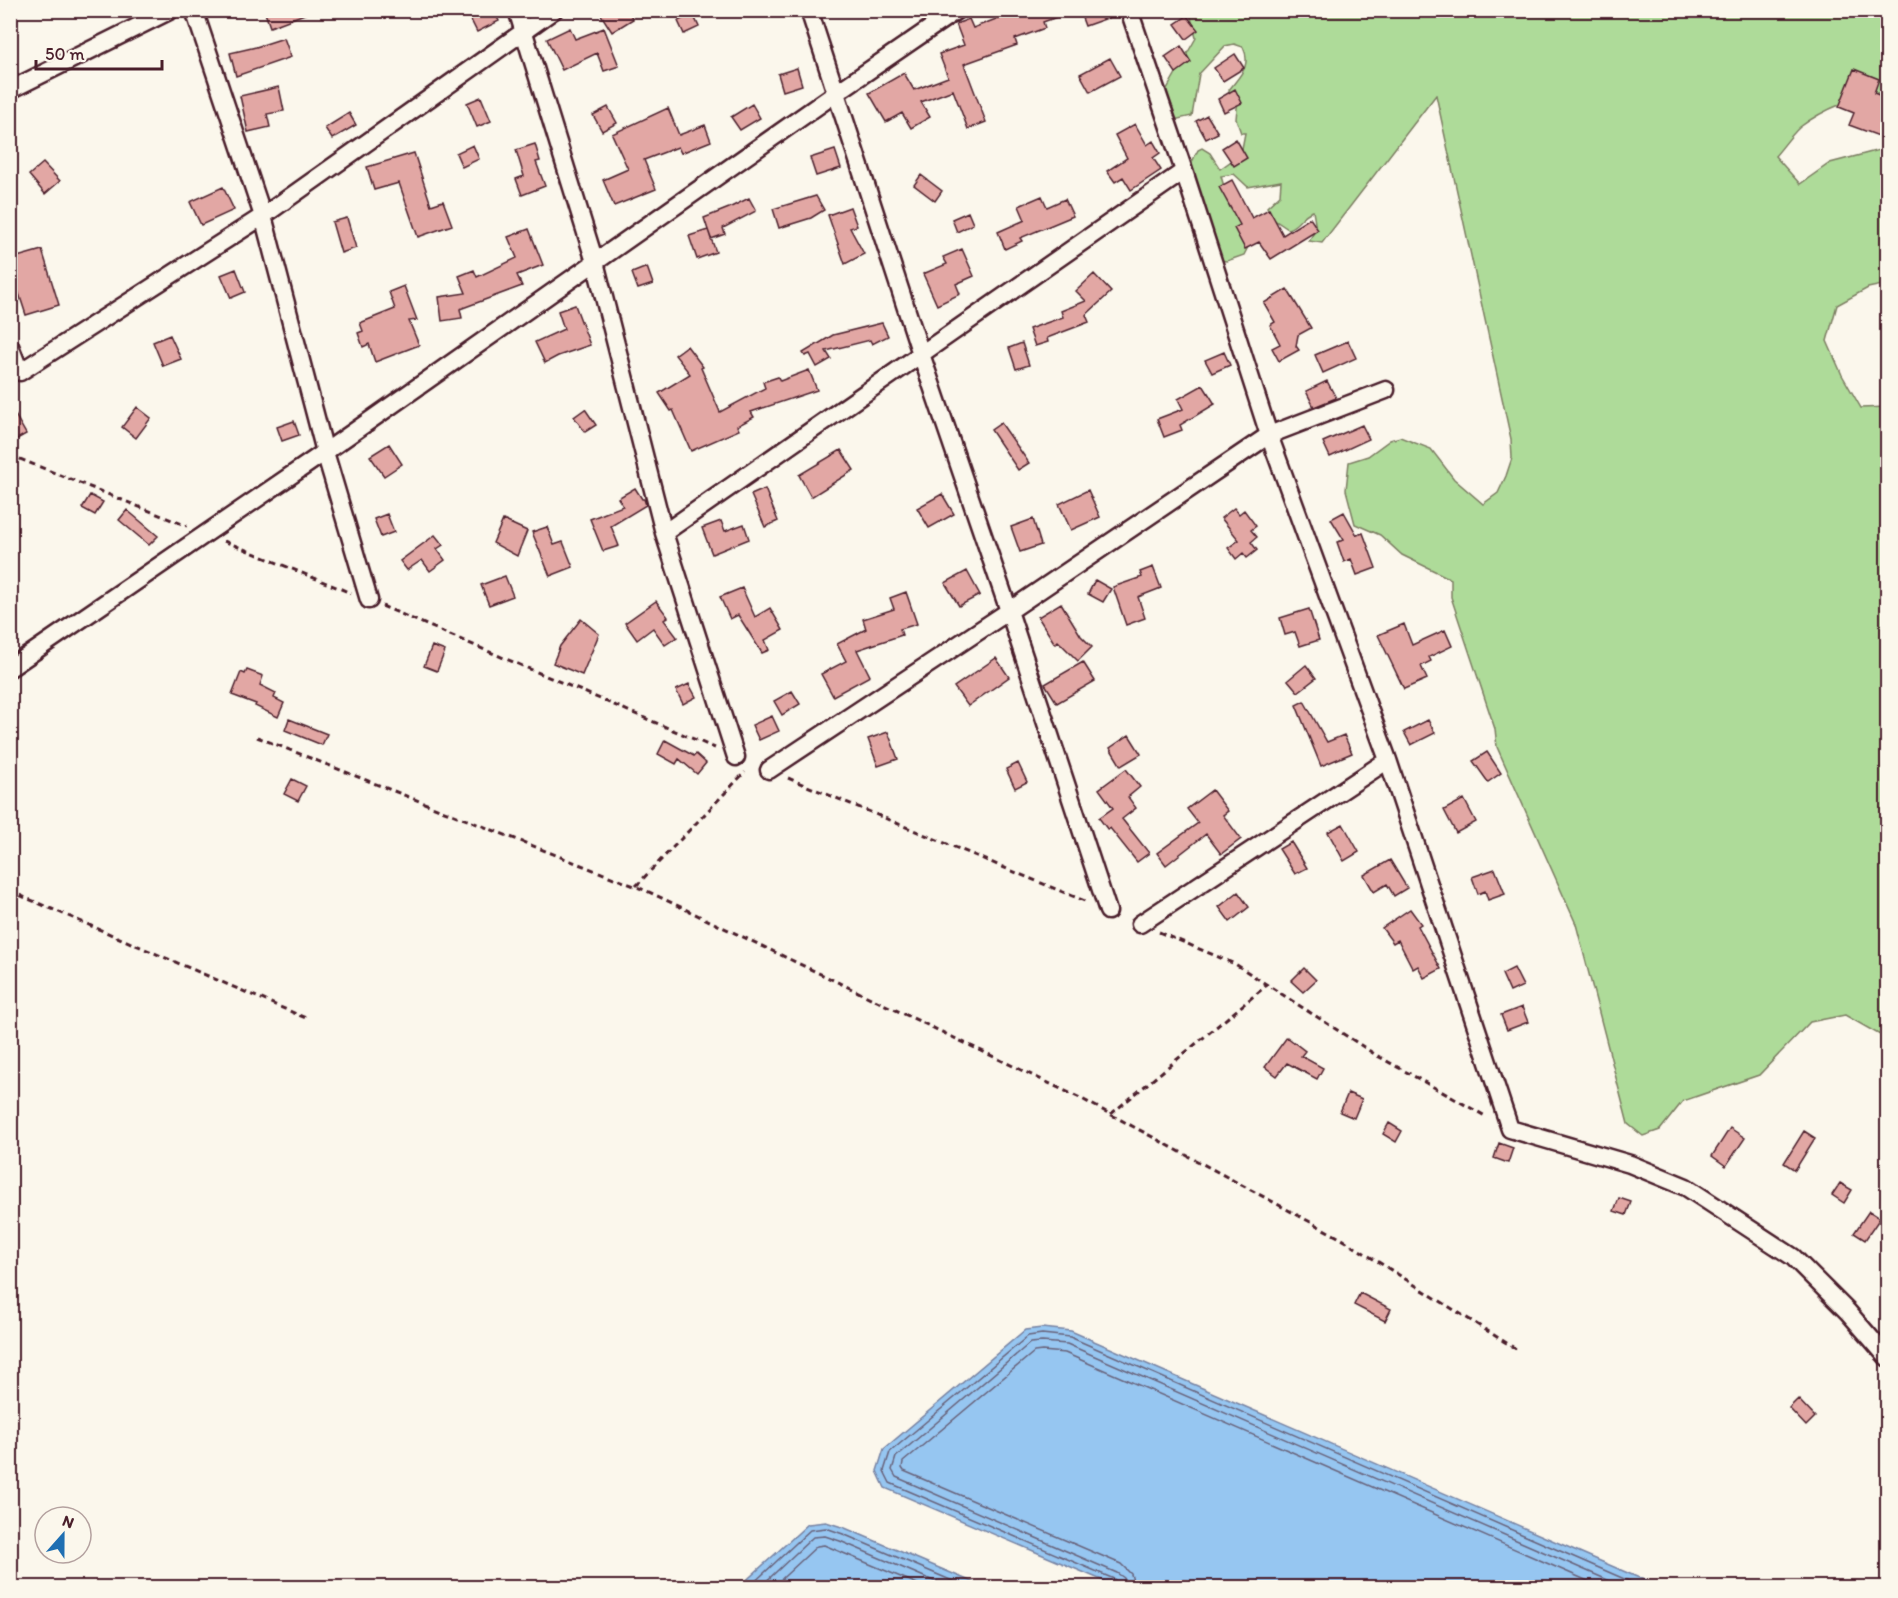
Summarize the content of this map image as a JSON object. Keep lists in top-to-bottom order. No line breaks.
{"scale_bar":"50 m","north":"top"}
